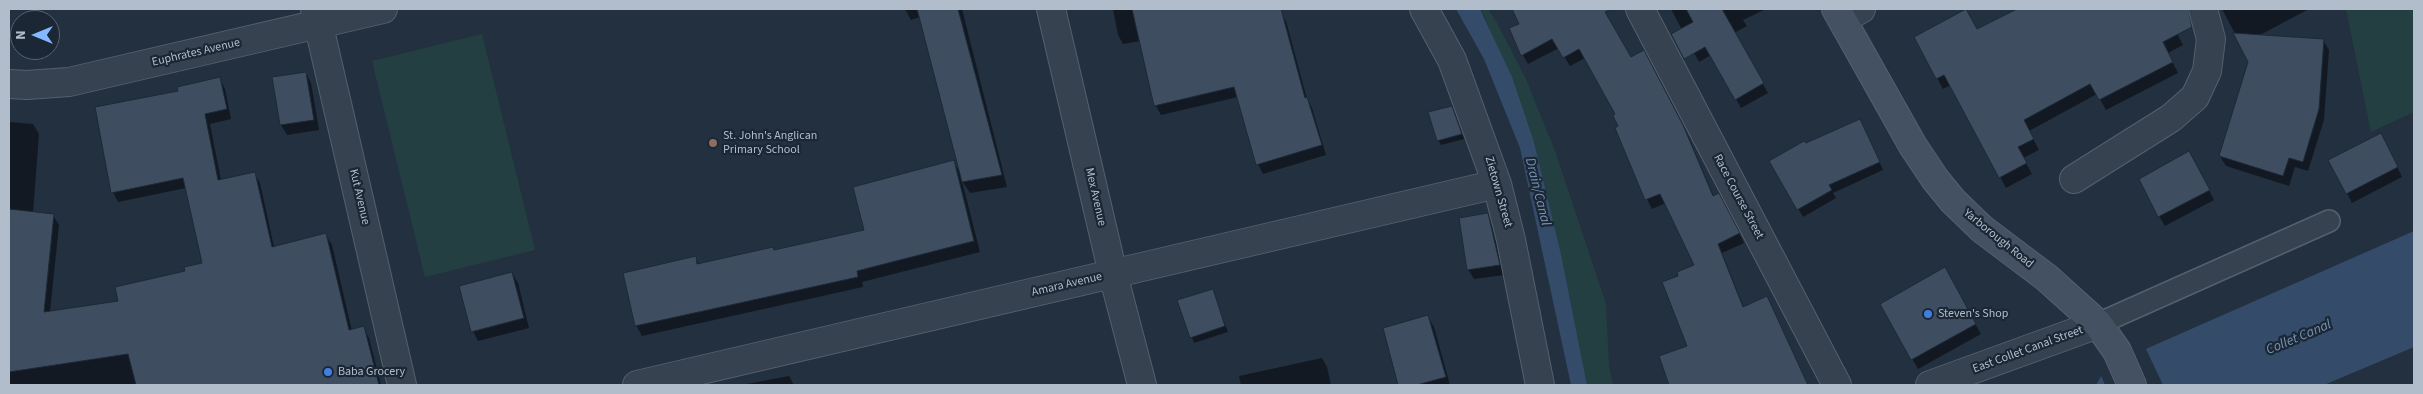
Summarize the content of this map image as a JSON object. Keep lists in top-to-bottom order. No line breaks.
{"streets":{"main road":["Yarborough Road"],"street":["Euphrates Avenue","Zietown Street","Kut Avenue","Mex Avenue","Race Course Street","Amara Avenue","East Collet Canal Street"]},"crossings":[["Euphrates Avenue","Kut Avenue"],["Zietown Street","Amara Avenue"],["Mex Avenue","Amara Avenue"],["Yarborough Road","East Collet Canal Street"]],"water":["Drain/Canal","Collet Canal"],"places":["St. John's Anglican Primary School","Steven's Shop","Baba Grocery"],"north":"left"}
